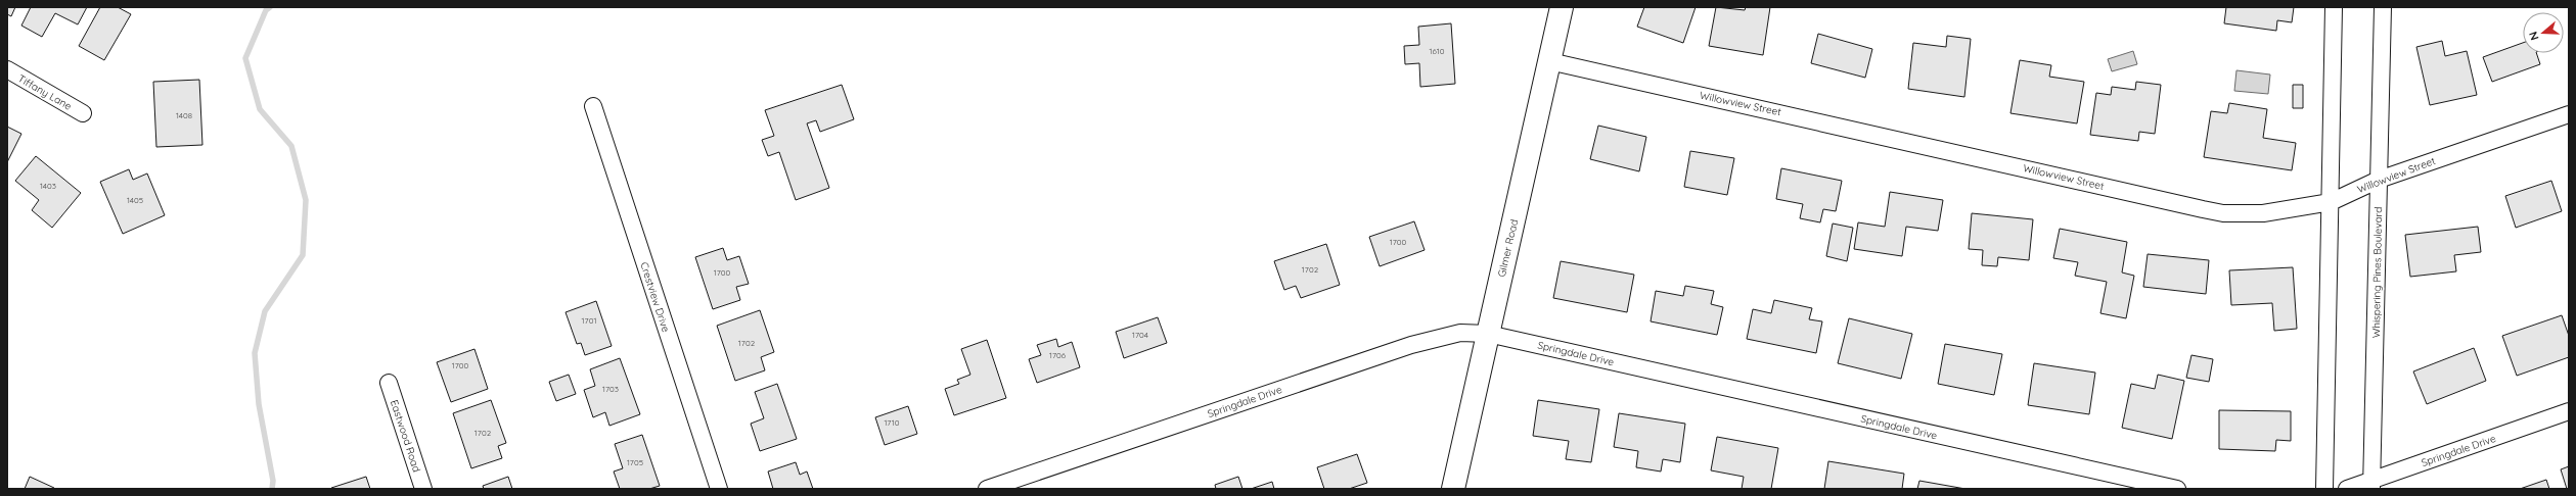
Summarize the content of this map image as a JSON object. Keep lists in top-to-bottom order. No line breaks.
{"streets":{"main road":["Gilmer Road"],"street":["Tiffany Lane","Willowview Street","Whispering Pines Boulevard","Crestview Drive","Springdale Drive","Eastwood Road"]},"crossings":[["Willowview Street","Gilmer Road"],["Willowview Street","Whispering Pines Boulevard"],["Gilmer Road","Springdale Drive"],["Whispering Pines Boulevard","Springdale Drive"]],"house_numbers":["1610","1408","1403","1405","1700","1702","1700","1701","1704","1702","1706","1700","1703","1710","1702","1705"],"north":"left"}
